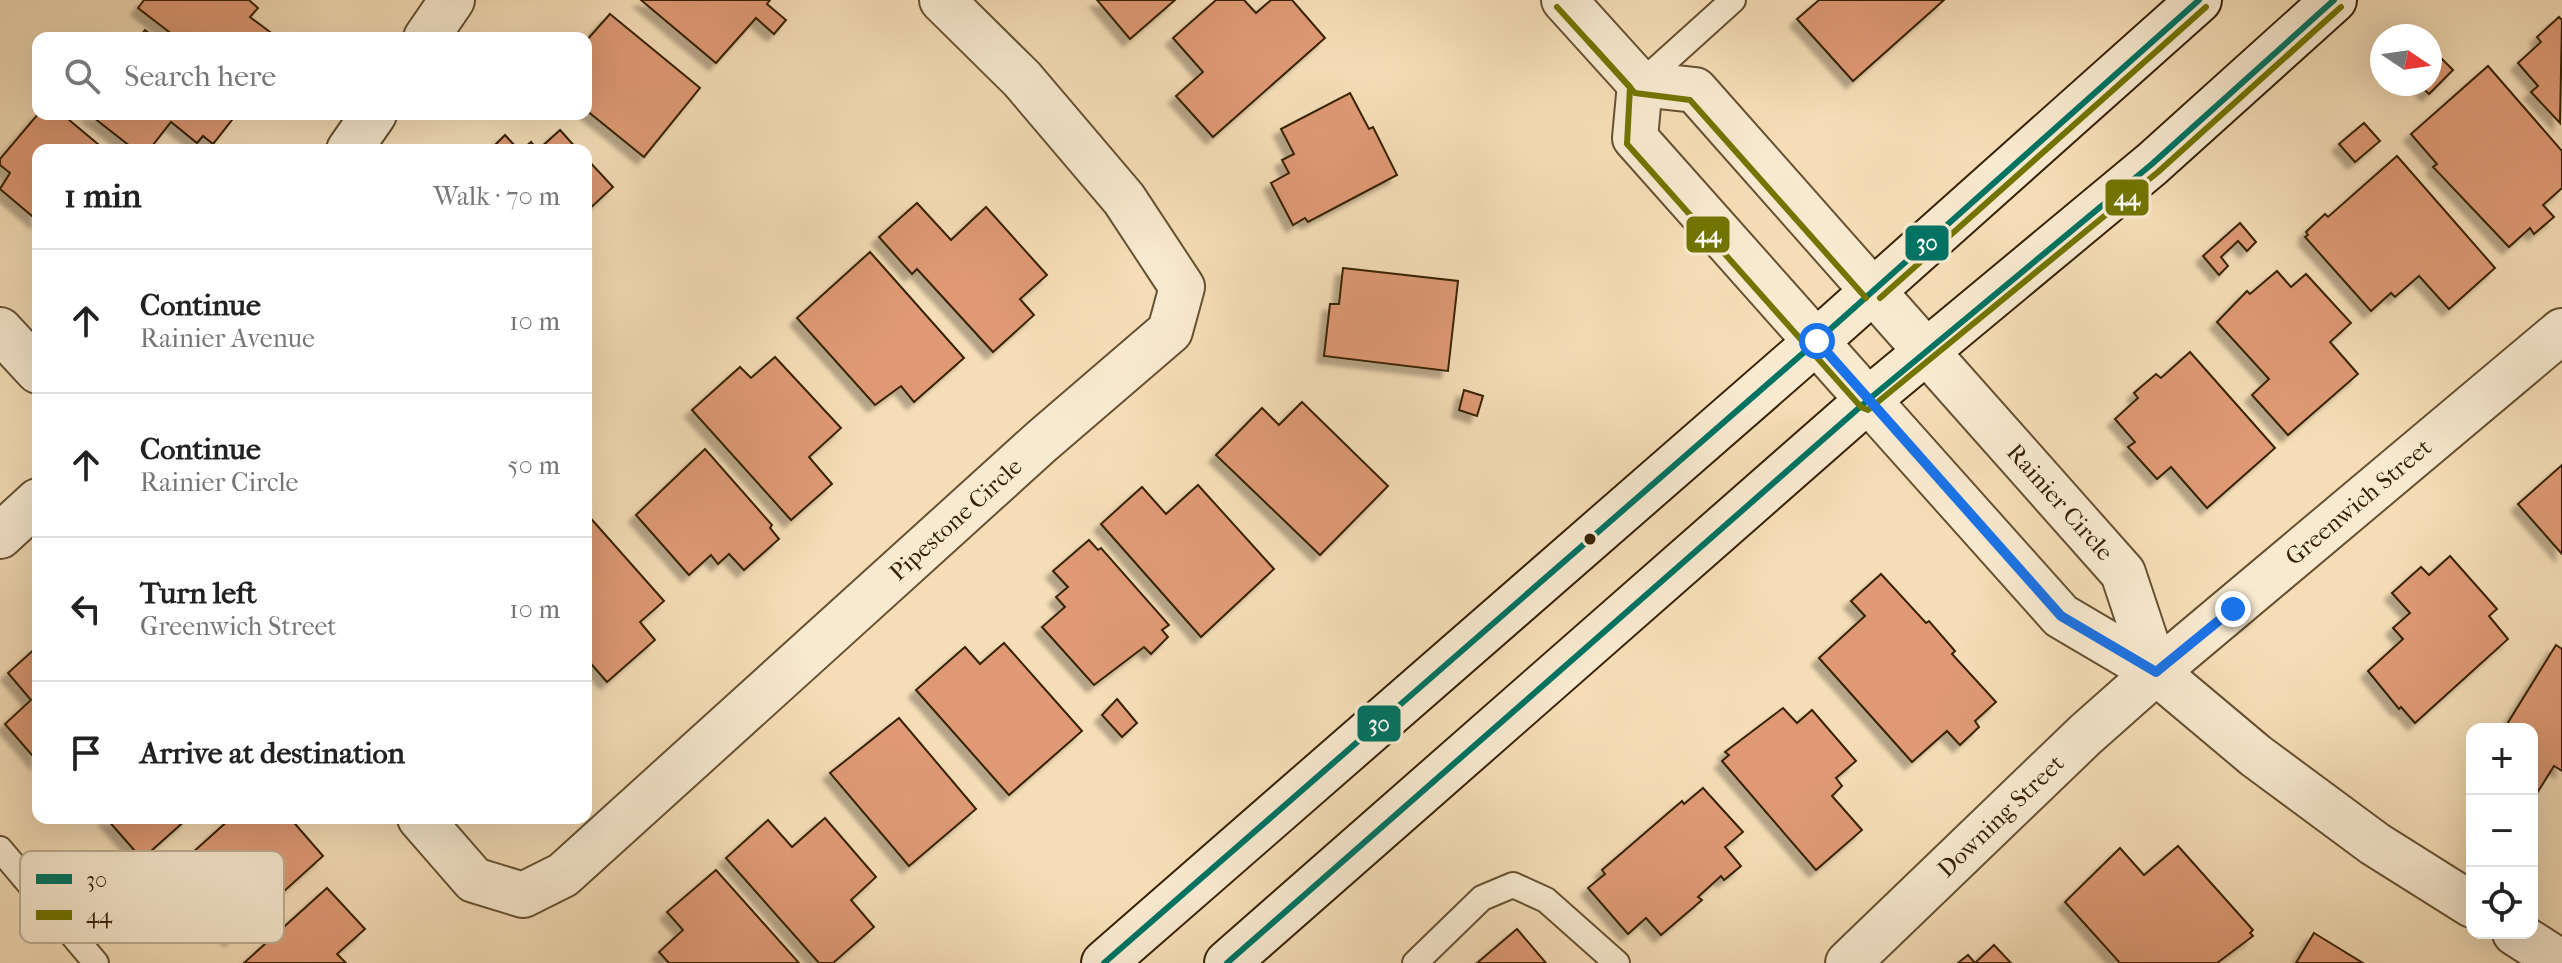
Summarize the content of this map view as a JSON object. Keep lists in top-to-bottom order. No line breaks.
{"streets":{"street":["Rainier Circle","Greenwich Street","Pipestone Circle","Downing Street"]},"crossings":[["Rainier Circle","Greenwich Street"],["Rainier Circle","Downing Street"],["Greenwich Street","Downing Street"]],"lines":["transit line 30","transit line 44"],"legend":["30","44"],"north":"right","page":{"search":"Search here","heading":["1 min","Walk · 70 m"],"list":[["Continue","Rainier Avenue","10 m"],["Continue","Rainier Circle","50 m"],["Turn left","Greenwich Street","10 m"],"Arrive at destination"],"map_buttons":["+","−"]}}
